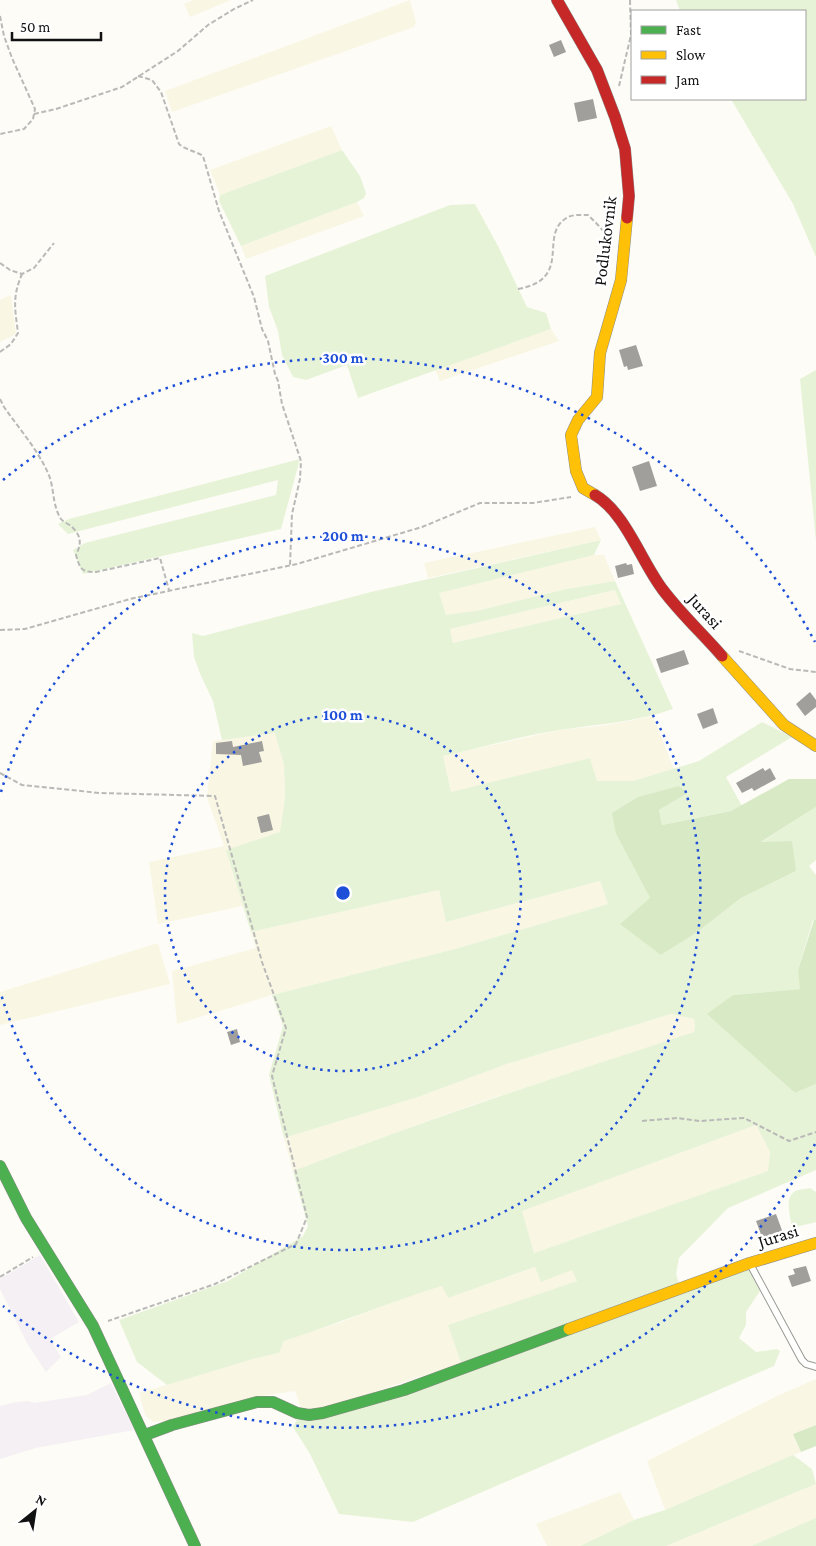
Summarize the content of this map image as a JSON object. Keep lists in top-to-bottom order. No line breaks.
{"streets":{"street":["Podlukovnik","Jurasi"]},"crossings":[["Podlukovnik","Jurasi"]],"legend":["Fast","Slow","Jam"],"scale_bar":"50 m","north":"top right","rings":["300 m","200 m","100 m"]}
